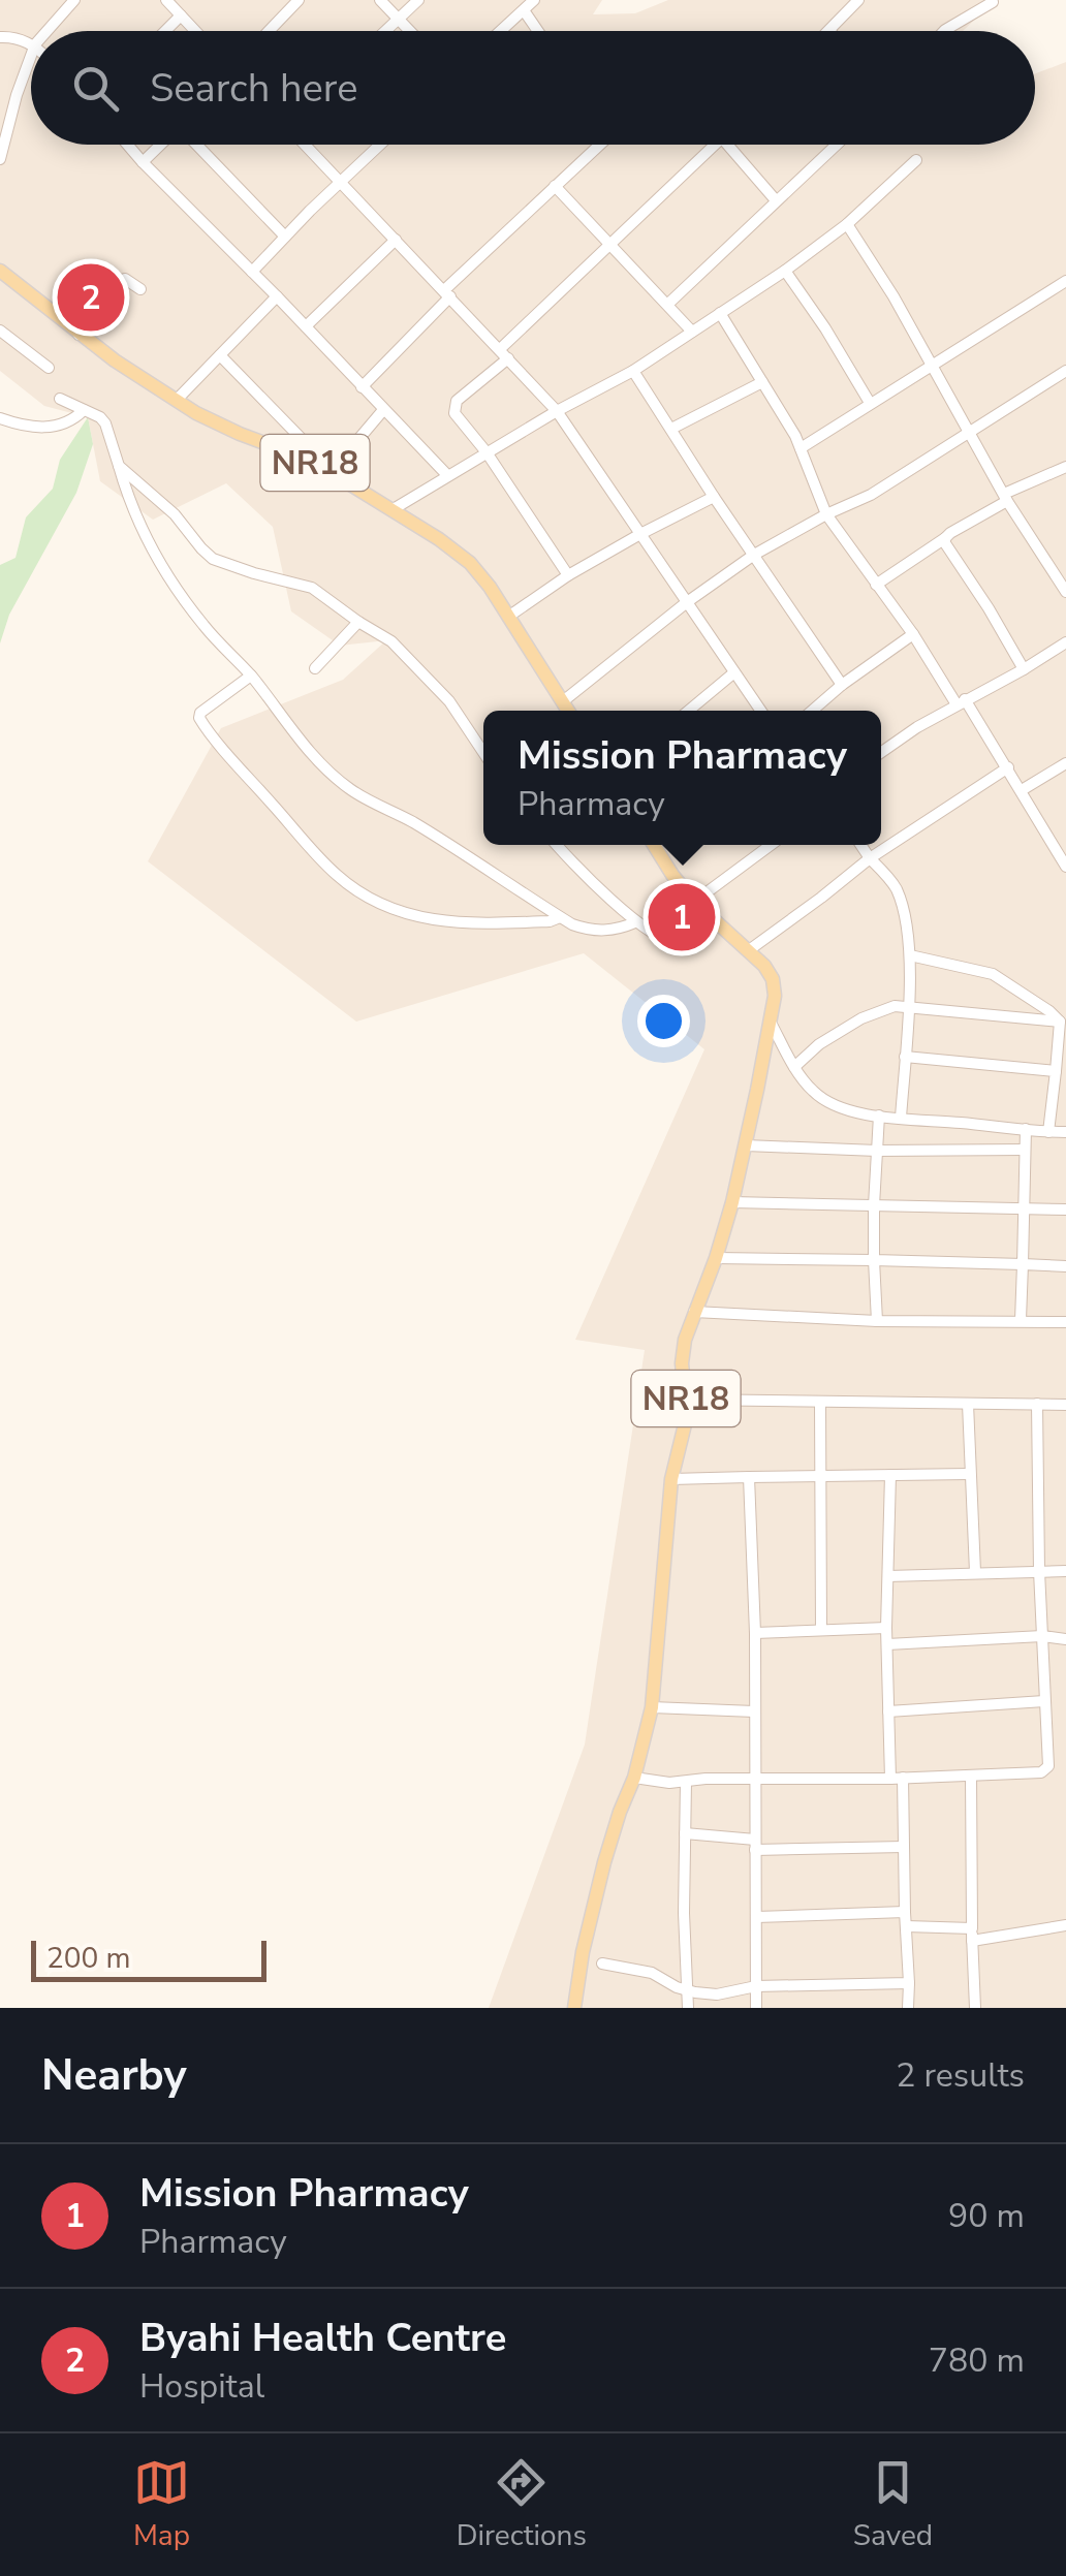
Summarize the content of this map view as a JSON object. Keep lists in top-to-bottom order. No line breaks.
{"streets":{"main road":["NR18"]},"scale_bar":"200 m","page":{"search":"Search here","pins":["2","1"],"popup":["Mission Pharmacy","Pharmacy"],"scale":"200 m","heading":["Nearby","2 results"],"list":[{"mark":"1","name":"Mission Pharmacy","note":"Pharmacy","value":"90 m"},{"mark":"2","name":"Byahi Health Centre","note":"Hospital","value":"780 m"}],"nav":["Map","Directions","Saved"]}}
